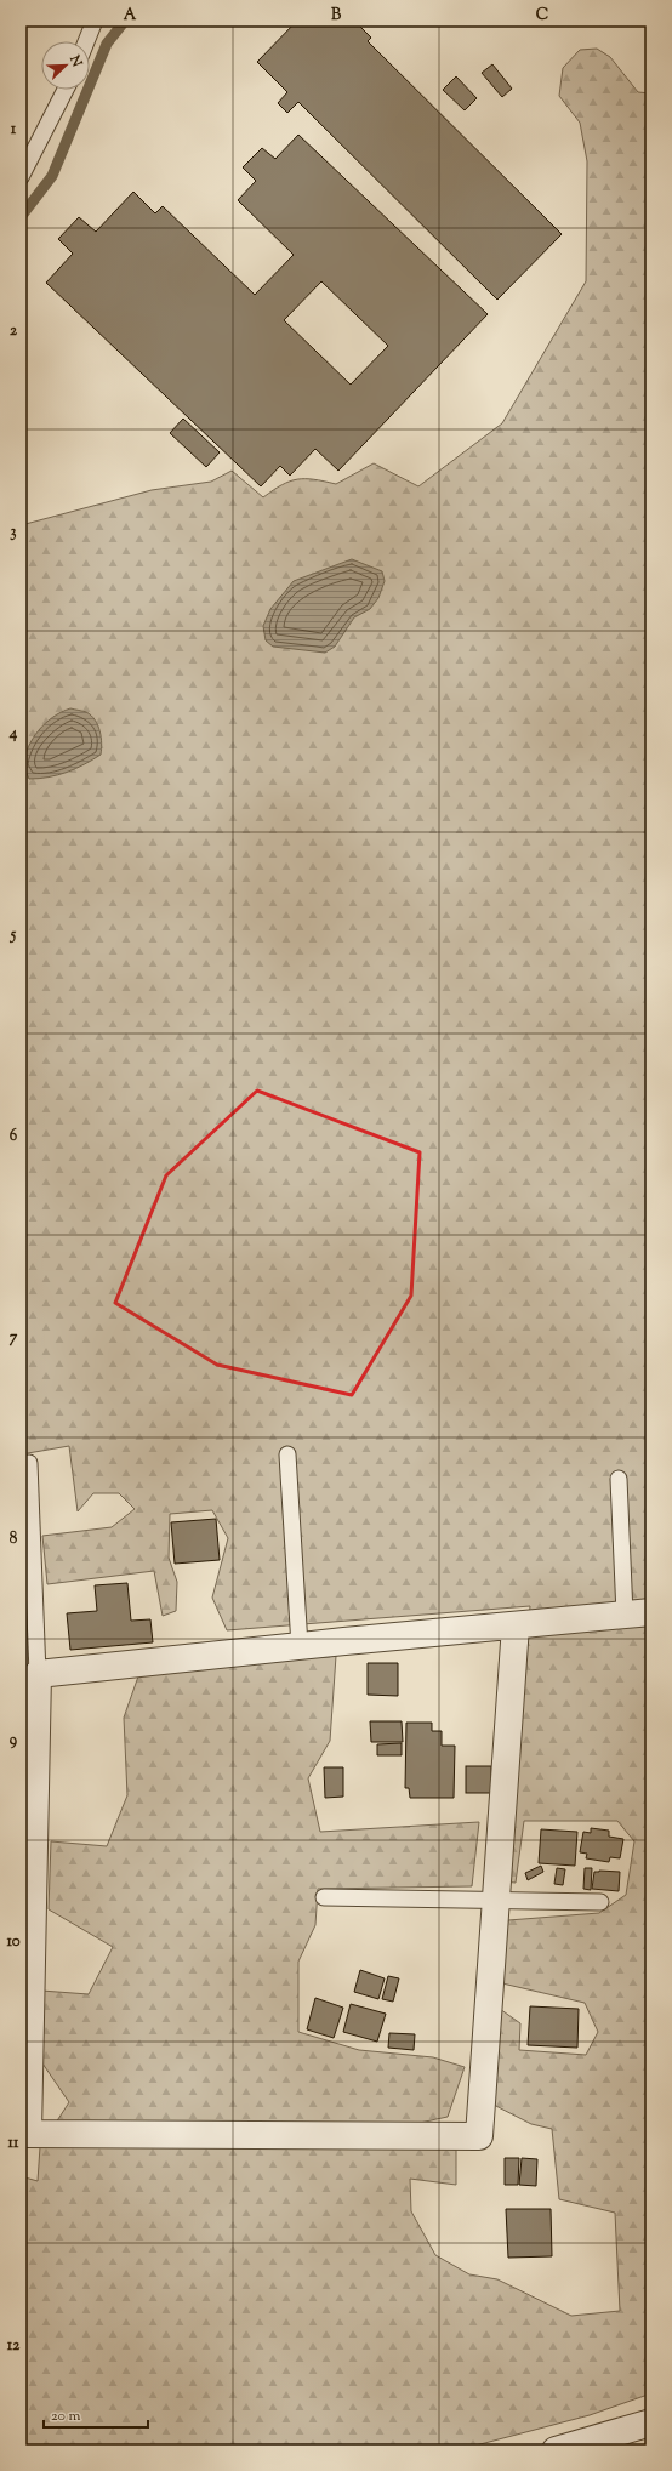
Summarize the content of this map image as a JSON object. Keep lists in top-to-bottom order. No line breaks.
{"scale_bar":"20 m","north":"top right","grid":{"columns":["A","B","C"],"rows":["1","2","3","4","5","6","7","8","9","10","11","12"]}}
